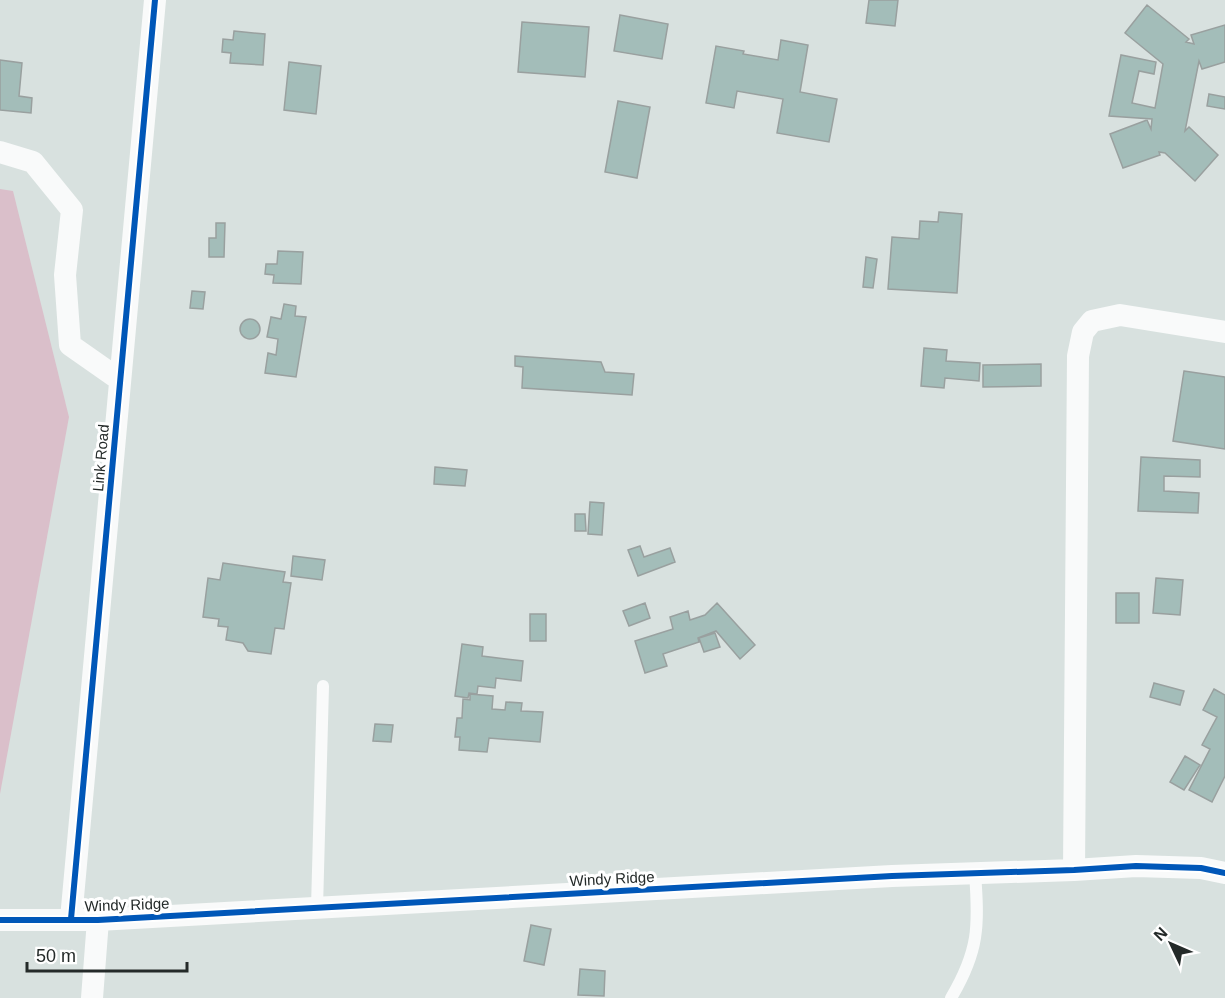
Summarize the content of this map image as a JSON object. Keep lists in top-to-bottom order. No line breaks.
{"streets":{"street":["Link Road","Windy Ridge"]},"crossings":[["Link Road","Windy Ridge"]],"scale_bar":"50 m","north":"top left"}
